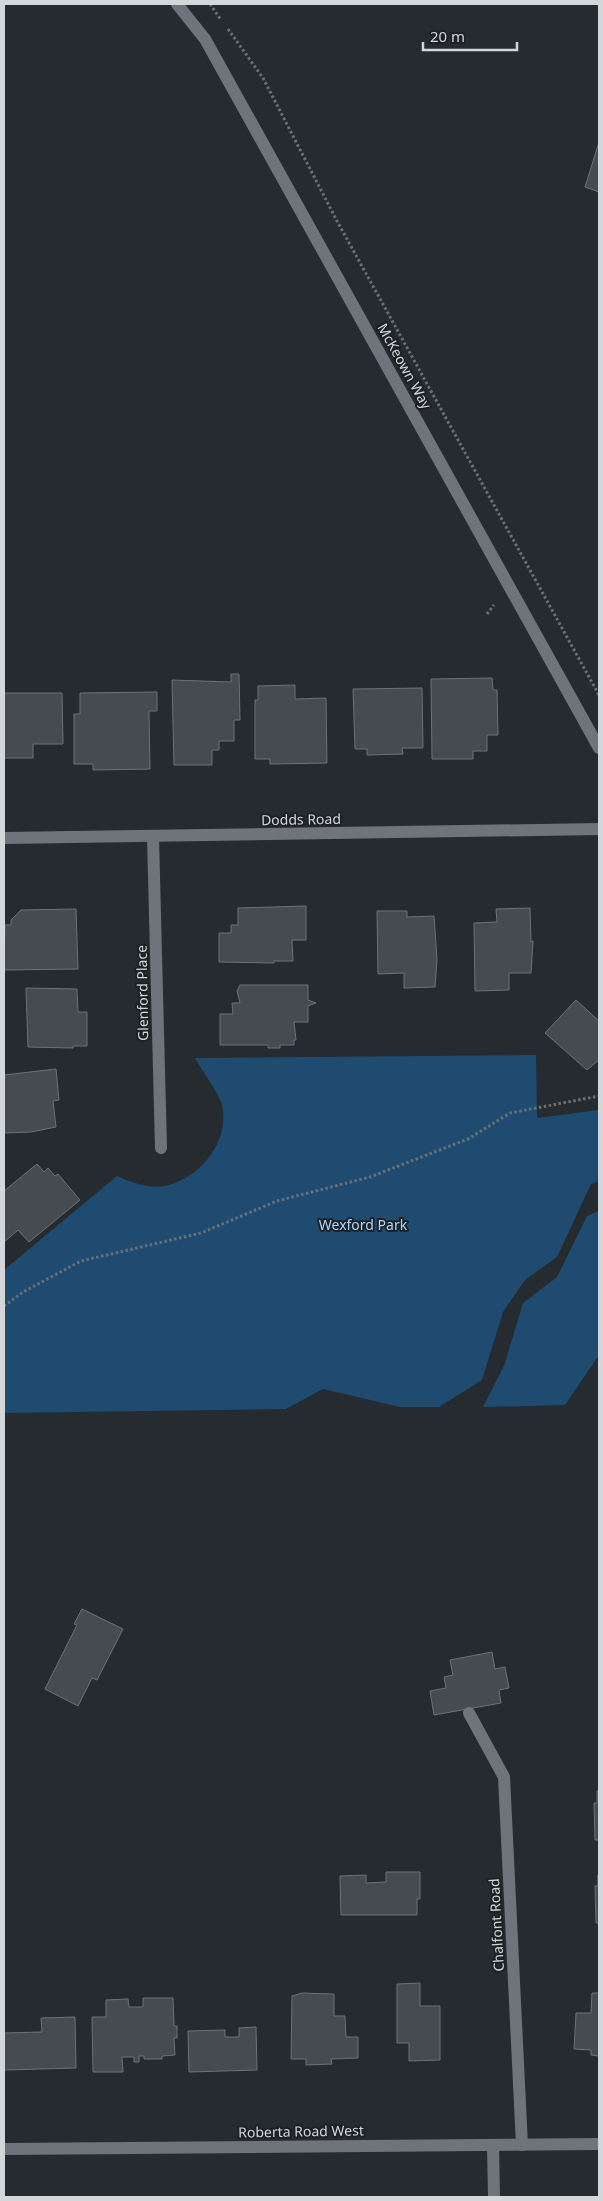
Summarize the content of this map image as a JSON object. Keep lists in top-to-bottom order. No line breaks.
{"streets":{"street":["McKeown Way","Dodds Road","Glenford Place","Chalfont Road","Roberta Road West"]},"crossings":[["Dodds Road","Glenford Place"],["Chalfont Road","Roberta Road West"]],"parks":["Wexford Park"],"scale_bar":"20 m"}
